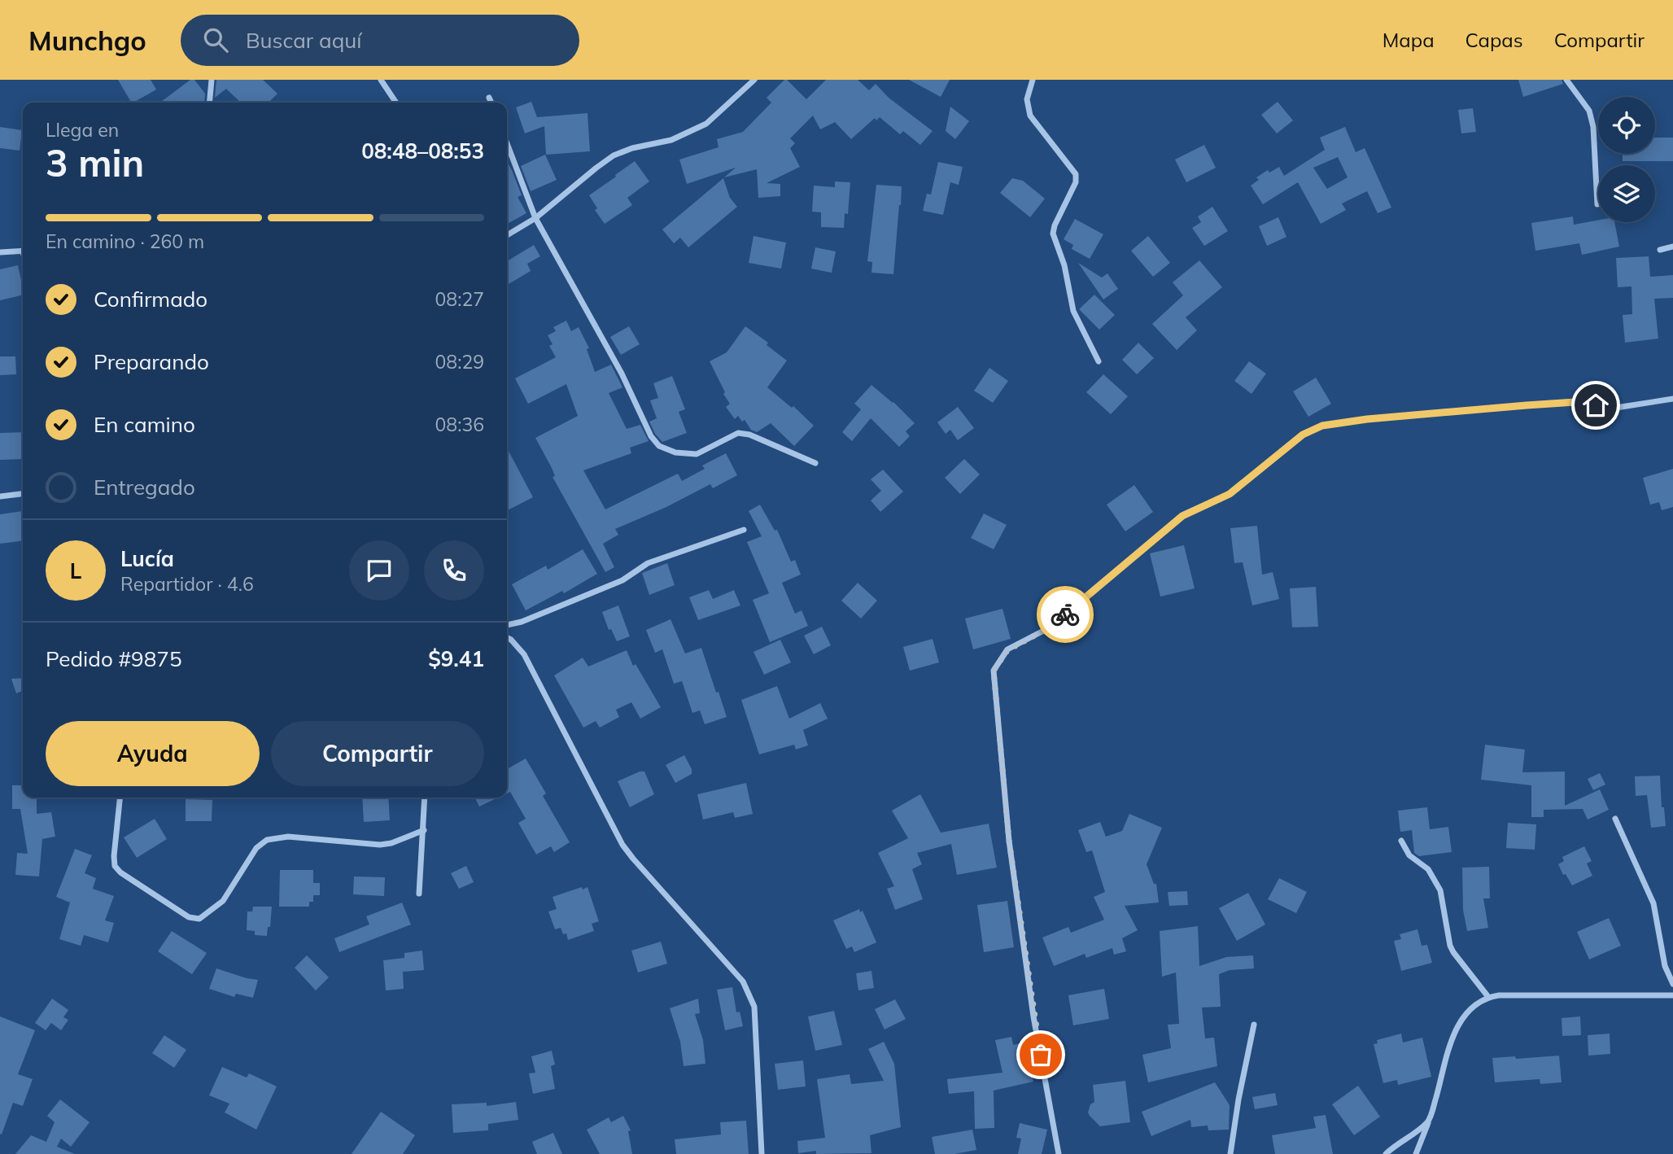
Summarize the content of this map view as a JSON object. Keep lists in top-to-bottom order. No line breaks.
{"page":{"header":"Munchgo","search":"Buscar aquí","nav":["Mapa","Capas","Compartir"],"heading":["3 min","Llega en","08:48–08:53"],"panel":["Lucía","Repartidor · 4.6","Pedido #9875","$9.41"],"bar":"En camino · 260 m","list":[["Confirmado","08:27"],["Preparando","08:29"],["En camino","08:36"],"Entregado"],"round":"L","buttons":["Ayuda","Compartir"]}}
